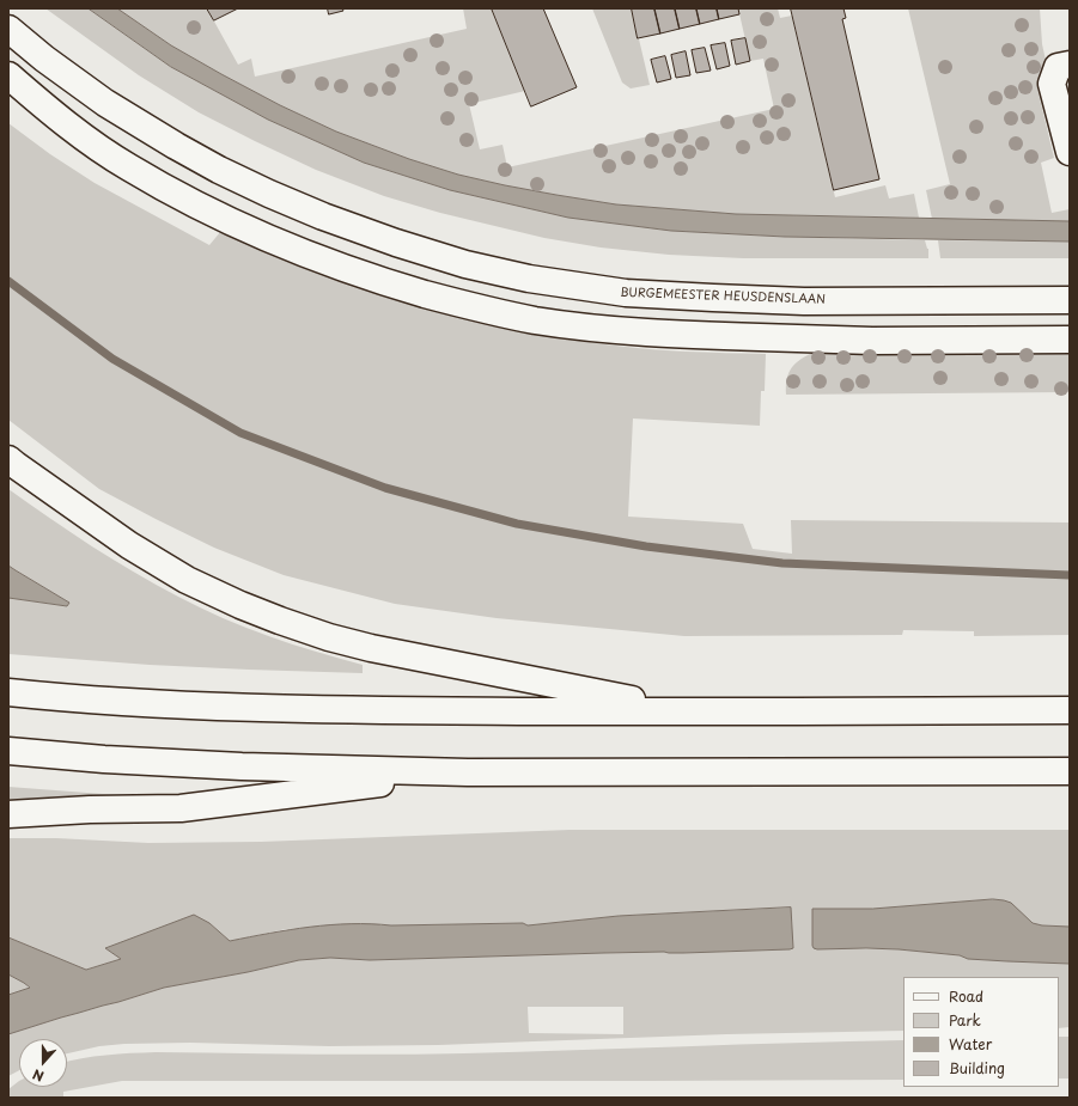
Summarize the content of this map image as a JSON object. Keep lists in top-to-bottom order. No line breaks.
{"streets":{"main road":["BURGEMEESTER HEUSDENSLAAN"]},"legend":["Road","Park","Water","Building"],"north":"bottom"}
